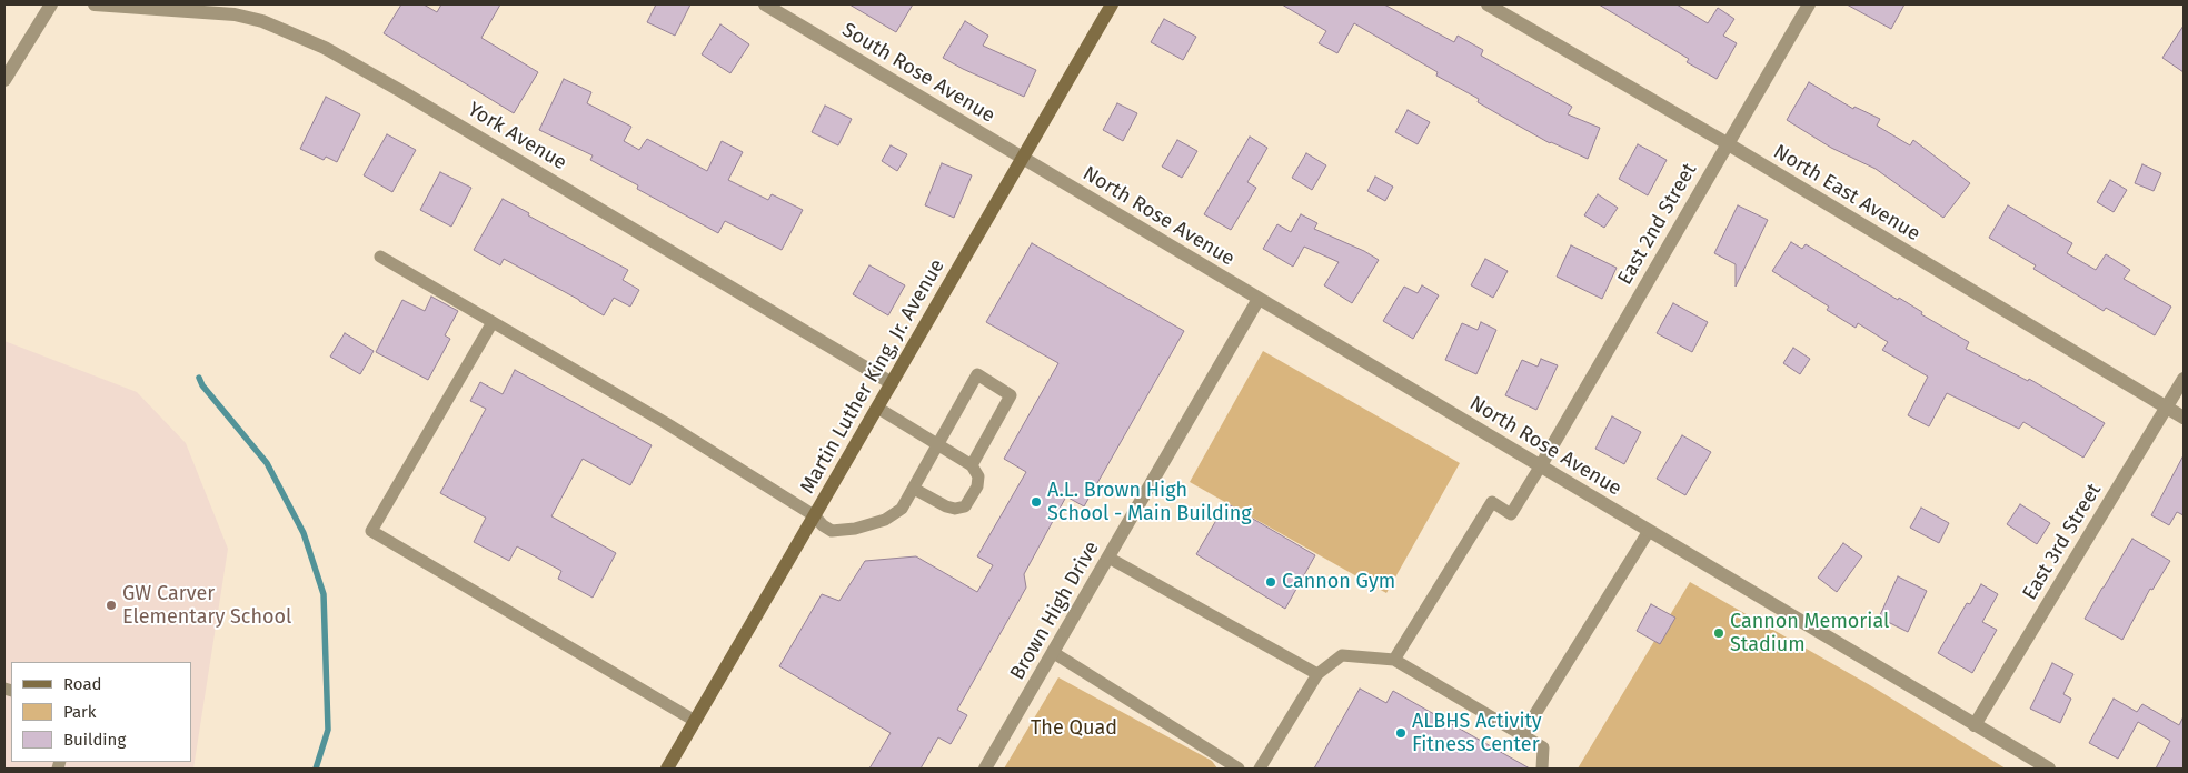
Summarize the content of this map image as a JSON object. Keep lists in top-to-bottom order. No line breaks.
{"streets":{"main road":["Martin Luther King, Jr. Avenue"],"street":["South Rose Avenue","York Avenue","North East Avenue","North Rose Avenue","East 2nd Street","East 3rd Street","Brown High Drive"]},"crossings":[["South Rose Avenue","North Rose Avenue"],["South Rose Avenue","Martin Luther King, Jr. Avenue"],["York Avenue","Martin Luther King, Jr. Avenue"],["North East Avenue","East 2nd Street"],["North East Avenue","East 3rd Street"],["North Rose Avenue","East 2nd Street"],["North Rose Avenue","Martin Luther King, Jr. Avenue"],["North Rose Avenue","East 3rd Street"],["North Rose Avenue","Brown High Drive"]],"parks":["The Quad"],"places":["A.L. Brown High School - Main Building","Cannon Gym","GW Carver Elementary School","Cannon Memorial Stadium","ALBHS Activity Fitness Center"],"legend":["Road","Park","Building"]}
